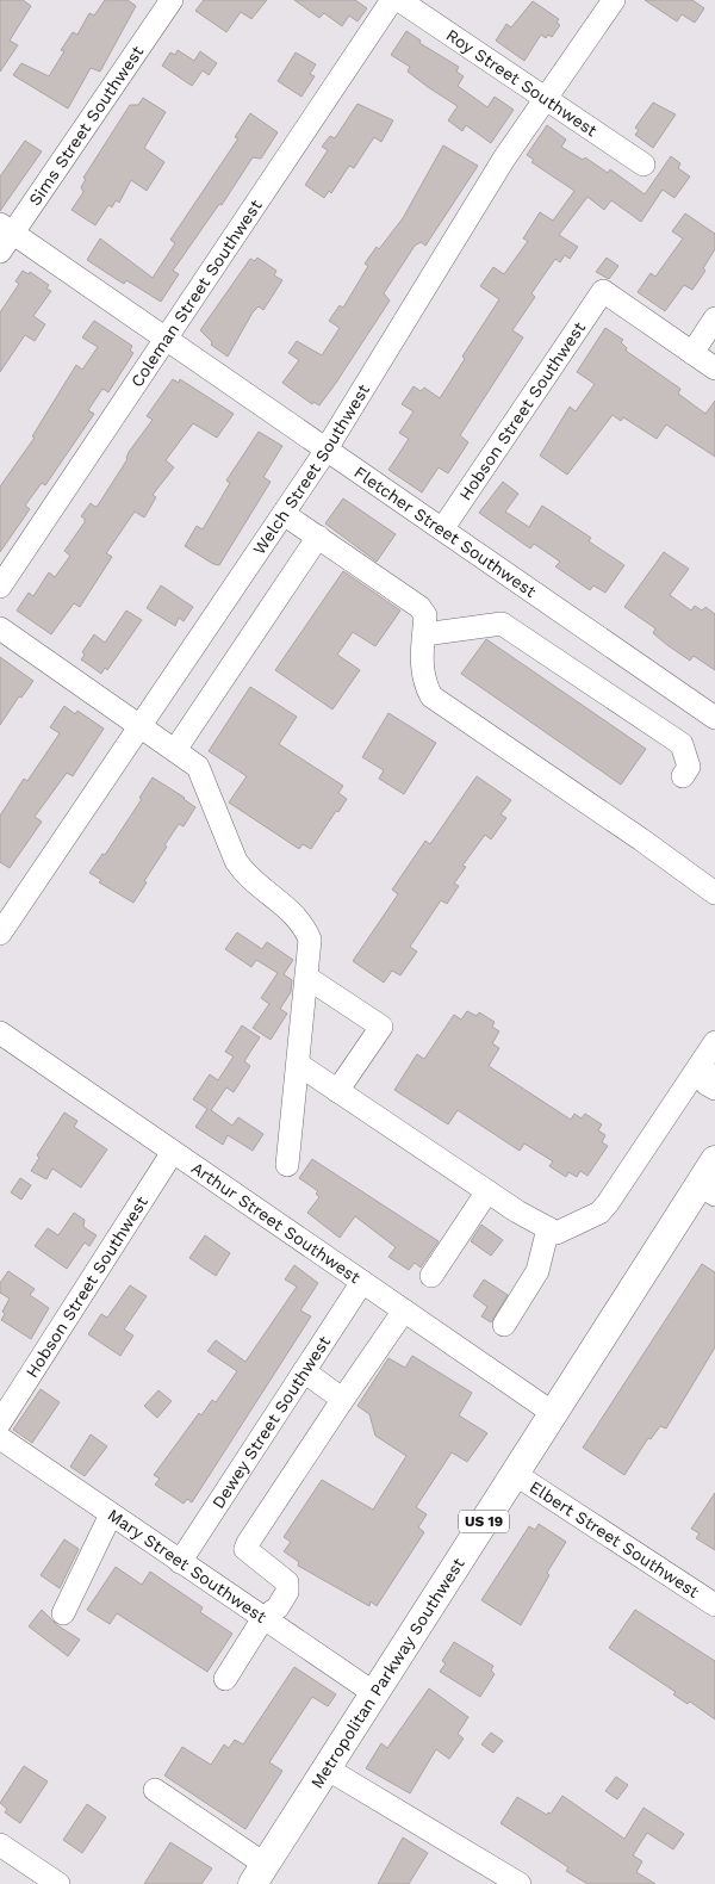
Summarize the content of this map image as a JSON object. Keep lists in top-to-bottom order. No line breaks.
{"streets":{"main road":["US 19","Metropolitan Parkway Southwest"],"street":["Roy Street Southwest","Sims Street Southwest","Coleman Street Southwest","Hobson Street Southwest","Welch Street Southwest","Fletcher Street Southwest","Arthur Street Southwest","Dewey Street Southwest","Elbert Street Southwest","Mary Street Southwest"]},"crossings":[["Roy Street Southwest","Welch Street Southwest"],["Sims Street Southwest","Fletcher Street Southwest"],["Coleman Street Southwest","Fletcher Street Southwest"],["Hobson Street Southwest","Fletcher Street Southwest"],["Hobson Street Southwest","Arthur Street Southwest"],["Welch Street Southwest","Fletcher Street Southwest"],["Arthur Street Southwest","Dewey Street Southwest"],["Arthur Street Southwest","Metropolitan Parkway Southwest"],["Dewey Street Southwest","Mary Street Southwest"],["Elbert Street Southwest","Metropolitan Parkway Southwest"],["Mary Street Southwest","Metropolitan Parkway Southwest"]]}
